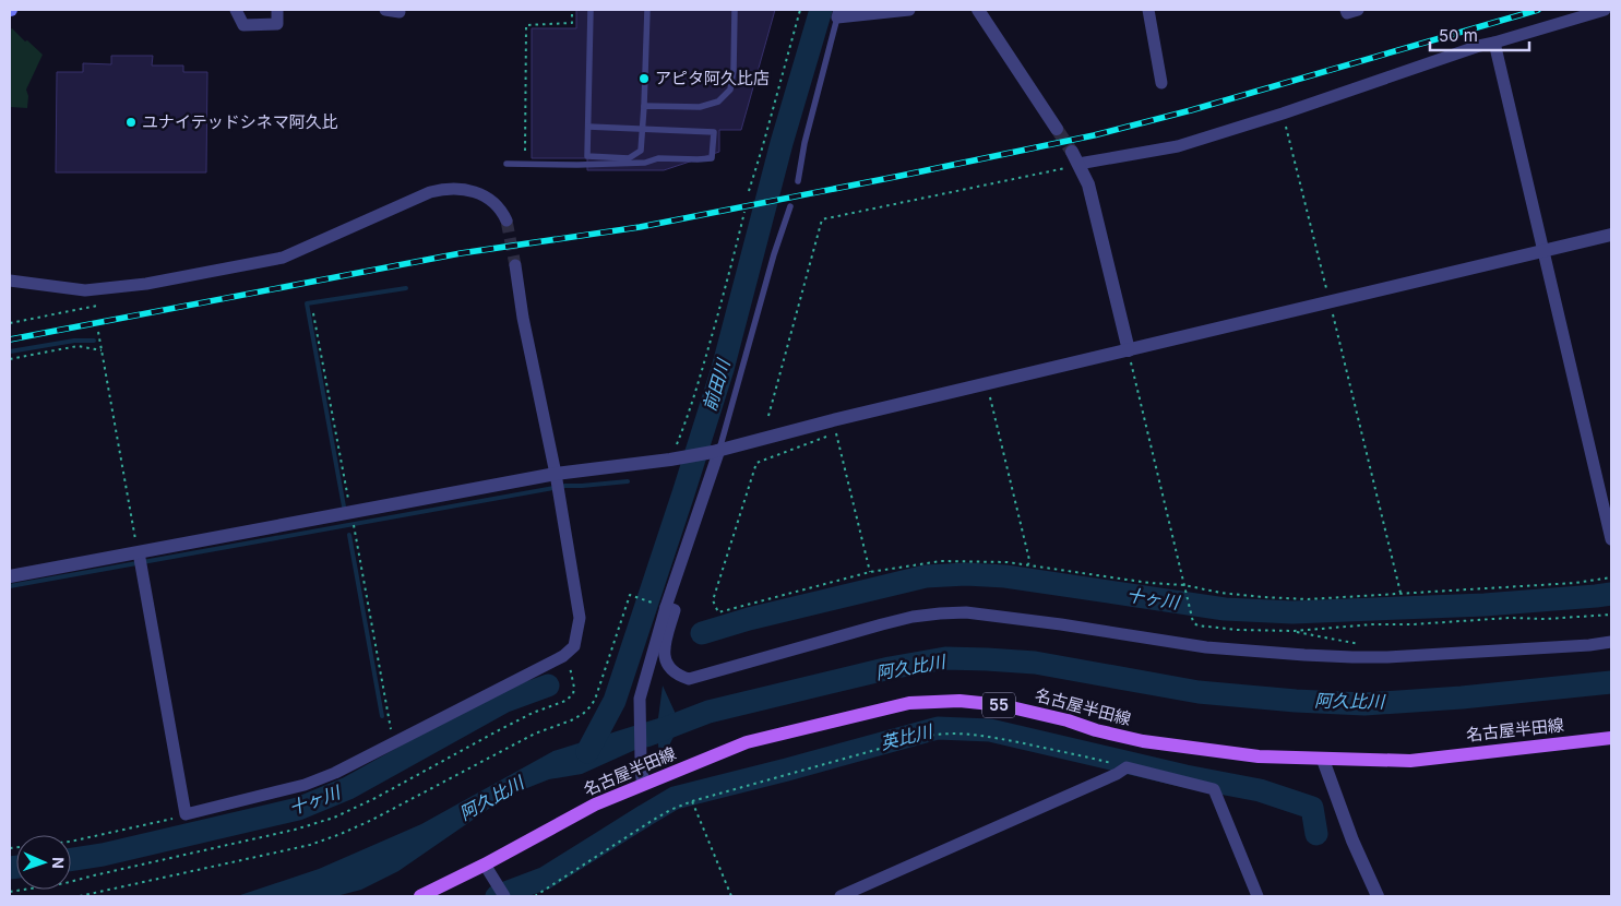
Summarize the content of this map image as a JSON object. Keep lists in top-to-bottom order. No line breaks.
{"streets":{"main road":["55","名古屋半田線"]},"water":["前田川","十ヶ川","阿久比川","英比川"],"places":["アピタ阿久比店","ユナイテッドシネマ阿久比"],"scale_bar":"50 m","north":"right"}
